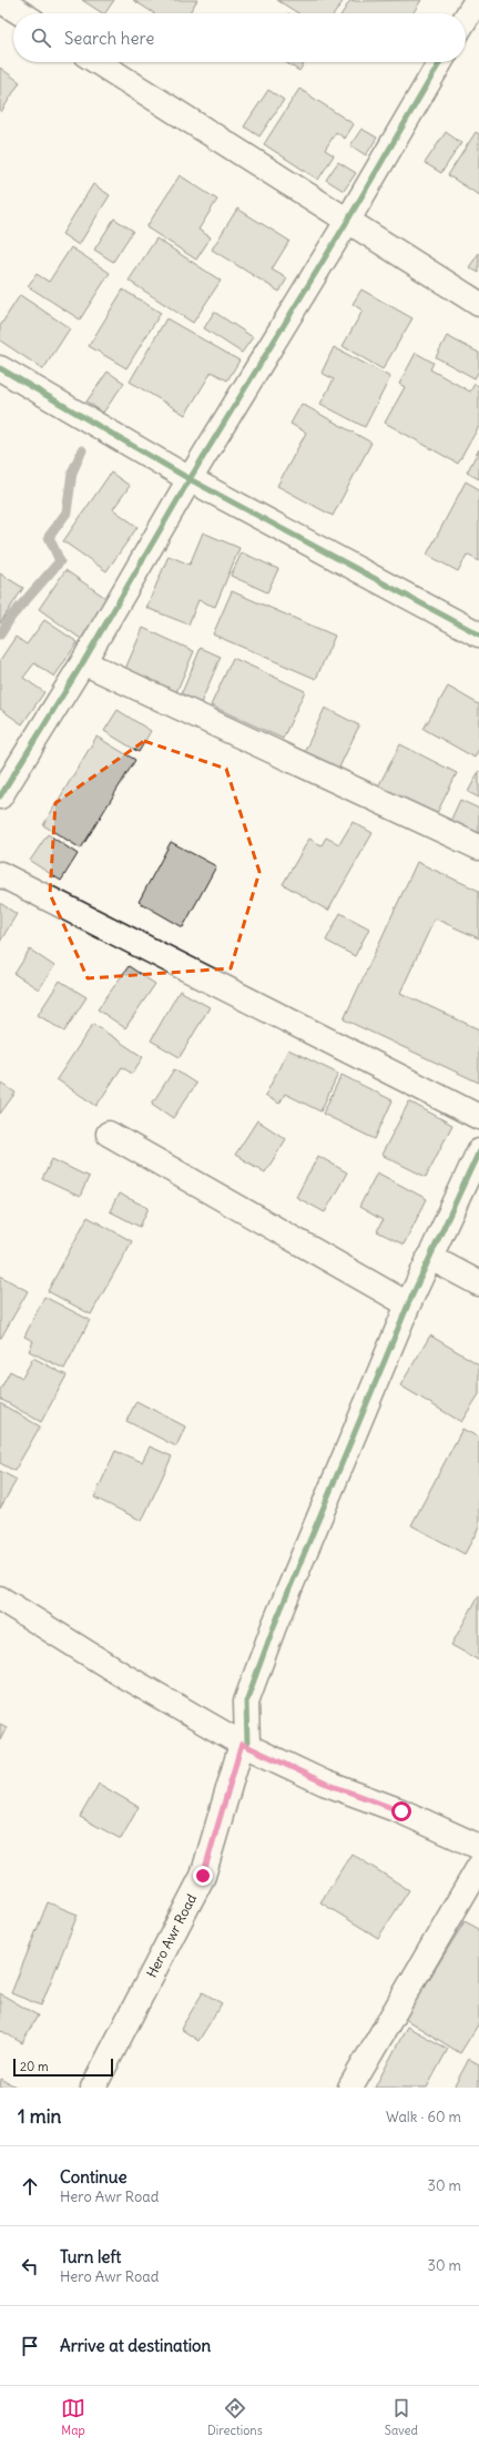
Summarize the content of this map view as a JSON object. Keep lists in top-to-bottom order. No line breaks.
{"streets":{"street":["Hero Awr Road"]},"scale_bar":"20 m","page":{"search":"Search here","scale":"20 m","heading":["1 min","Walk · 60 m"],"list":[["Continue","Hero Awr Road","30 m"],["Turn left","Hero Awr Road","30 m"],"Arrive at destination"],"nav":["Map","Directions","Saved"]}}
